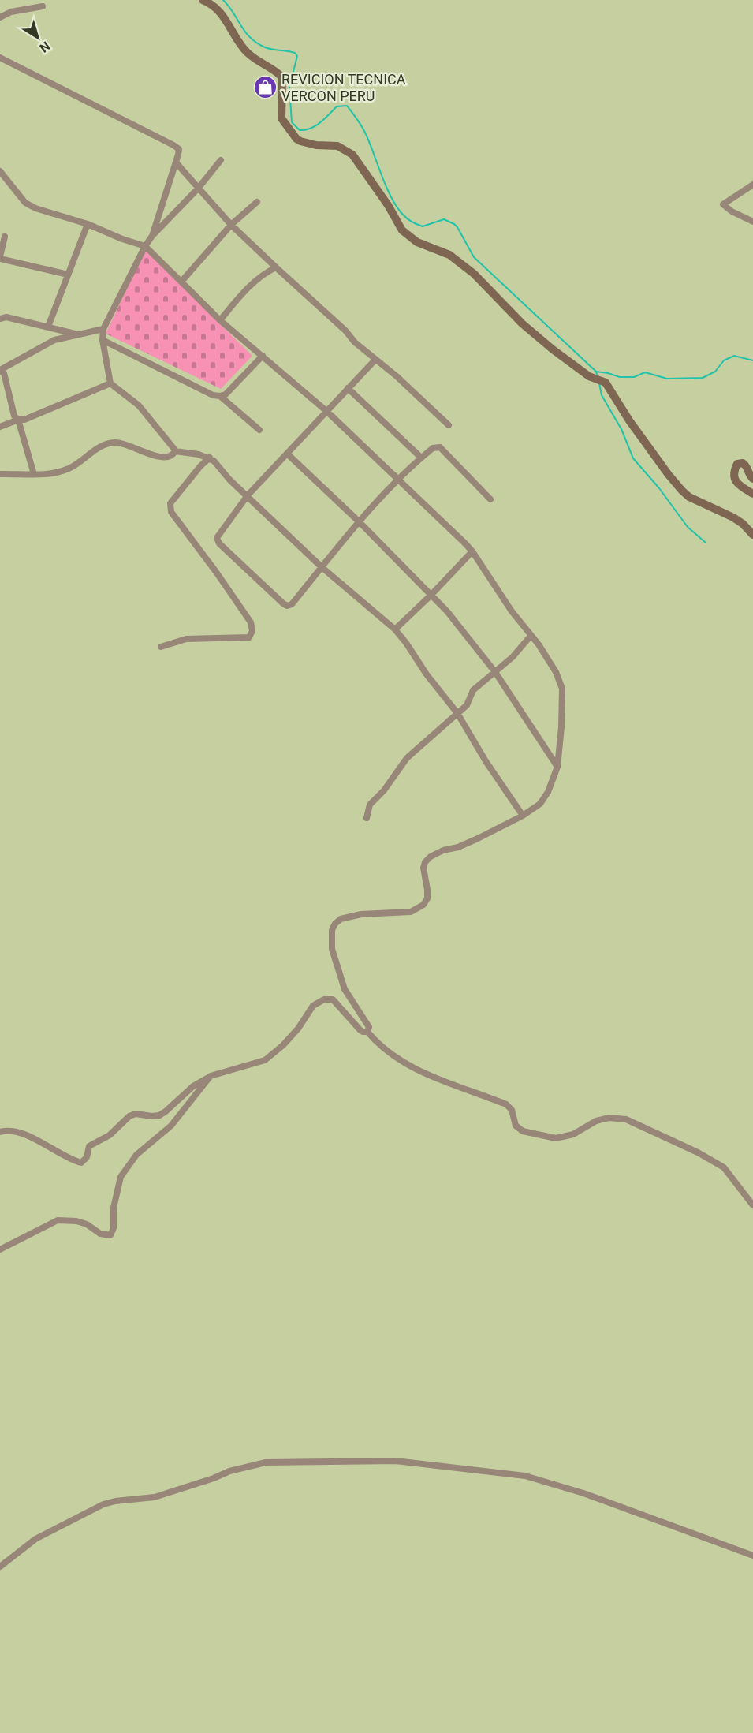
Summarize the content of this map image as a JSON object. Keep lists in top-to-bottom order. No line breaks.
{"places":{"shop":["REVICION TECNICA VERCON PERU"]},"north":"bottom right"}
